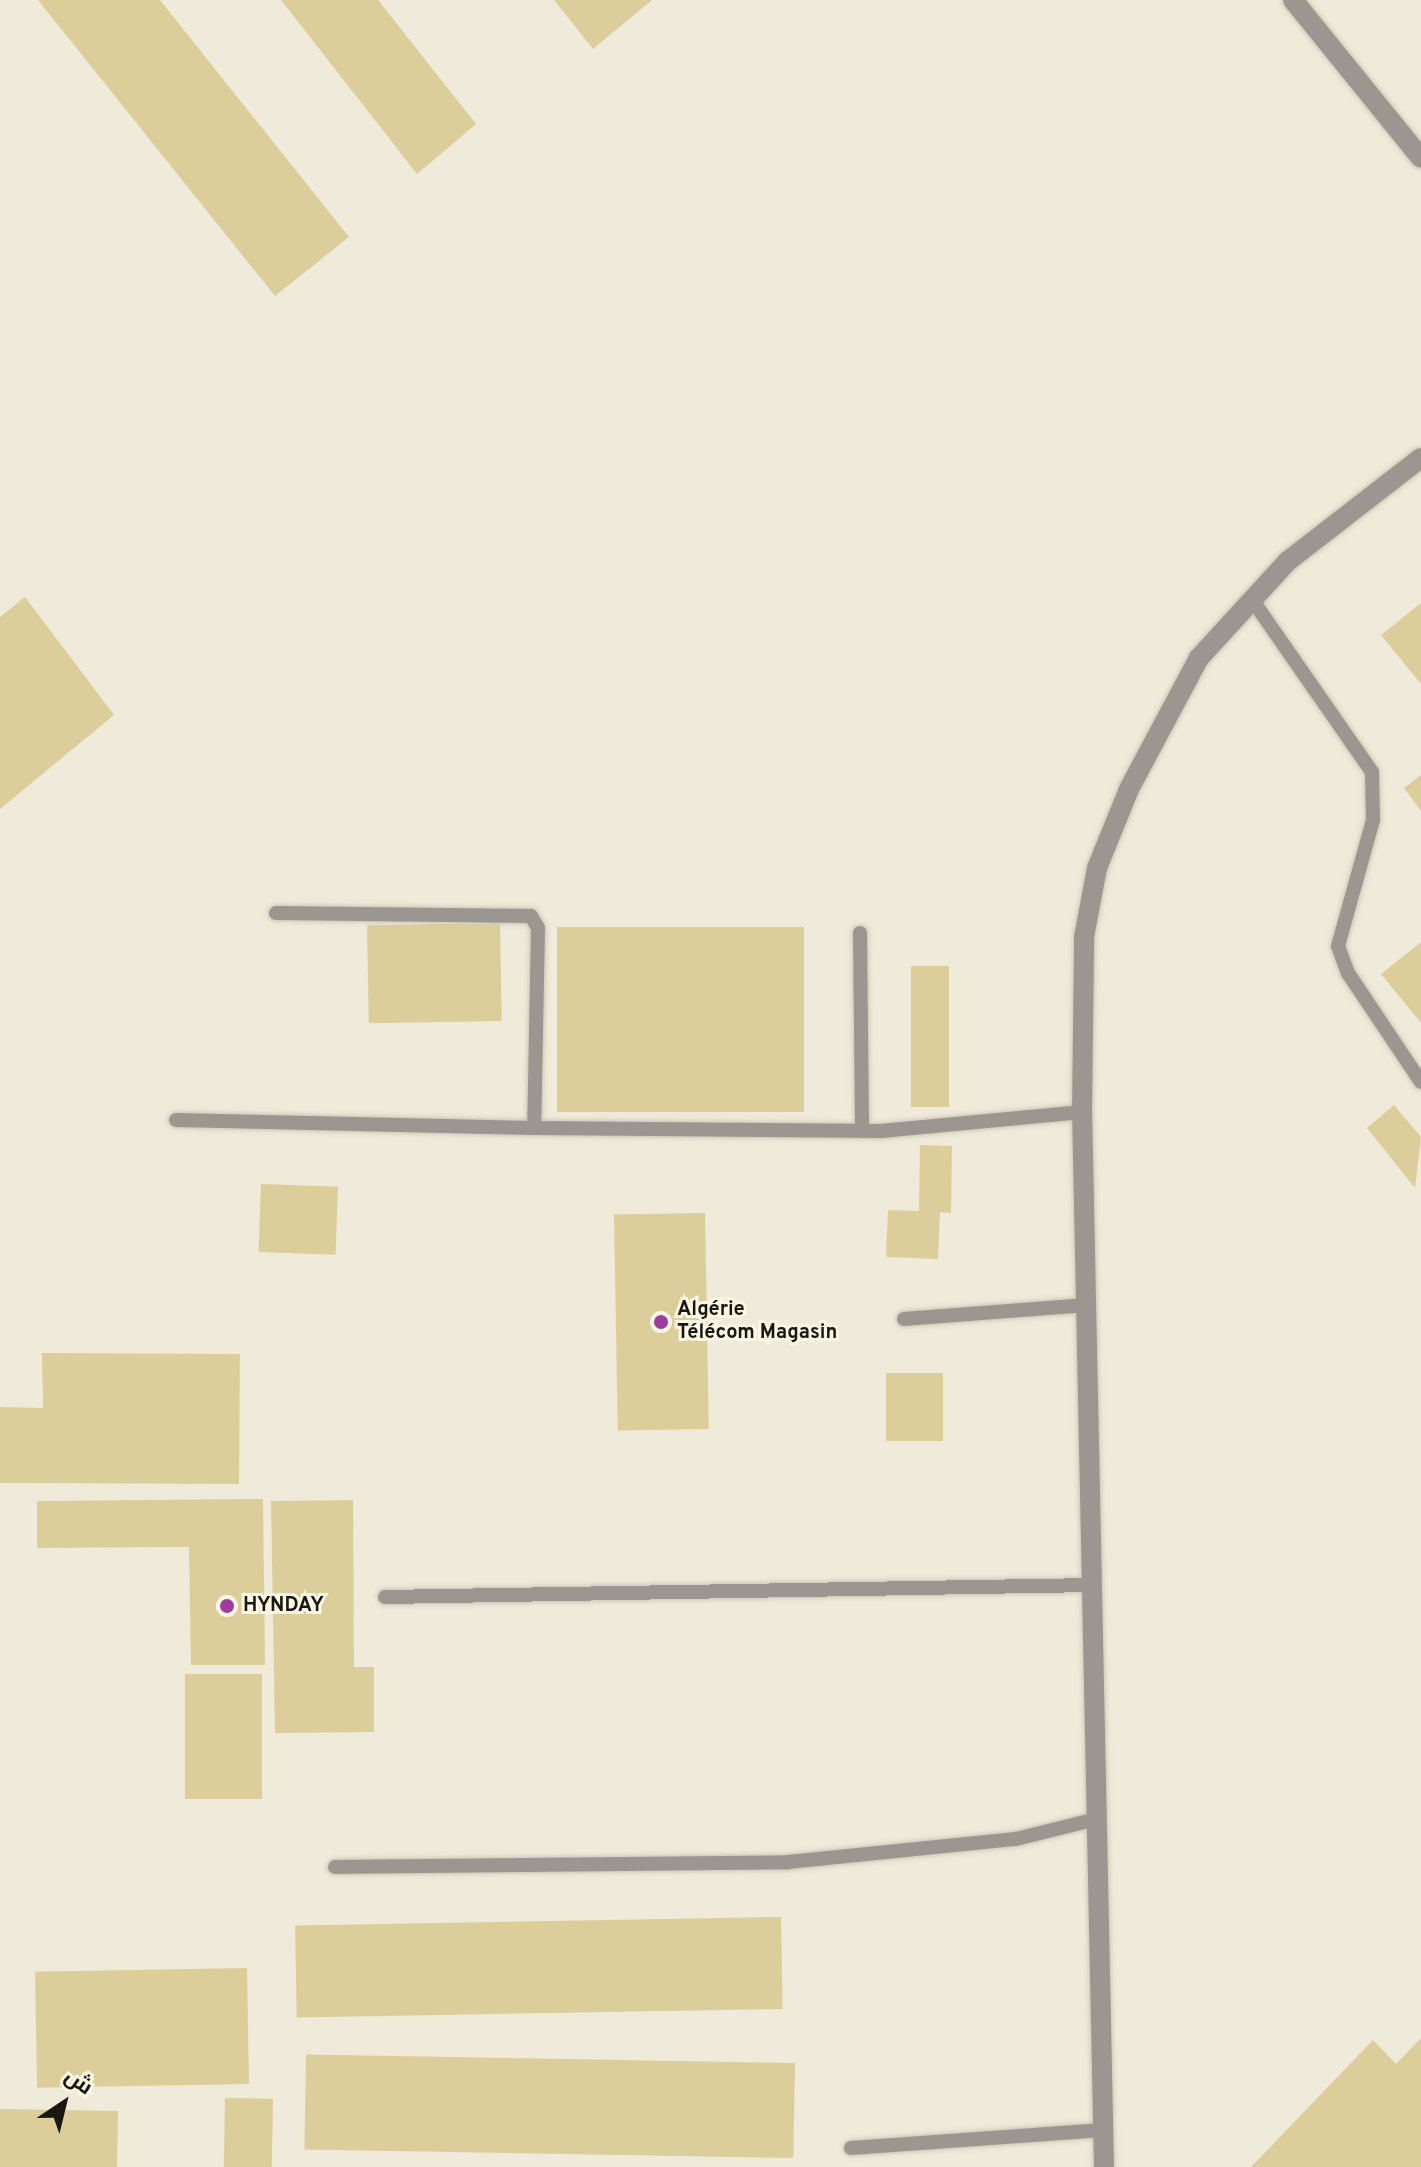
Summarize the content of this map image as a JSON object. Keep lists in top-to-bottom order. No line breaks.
{"places":["Algérie Télécom Magasin","HYNDAY"],"north":"top right"}
